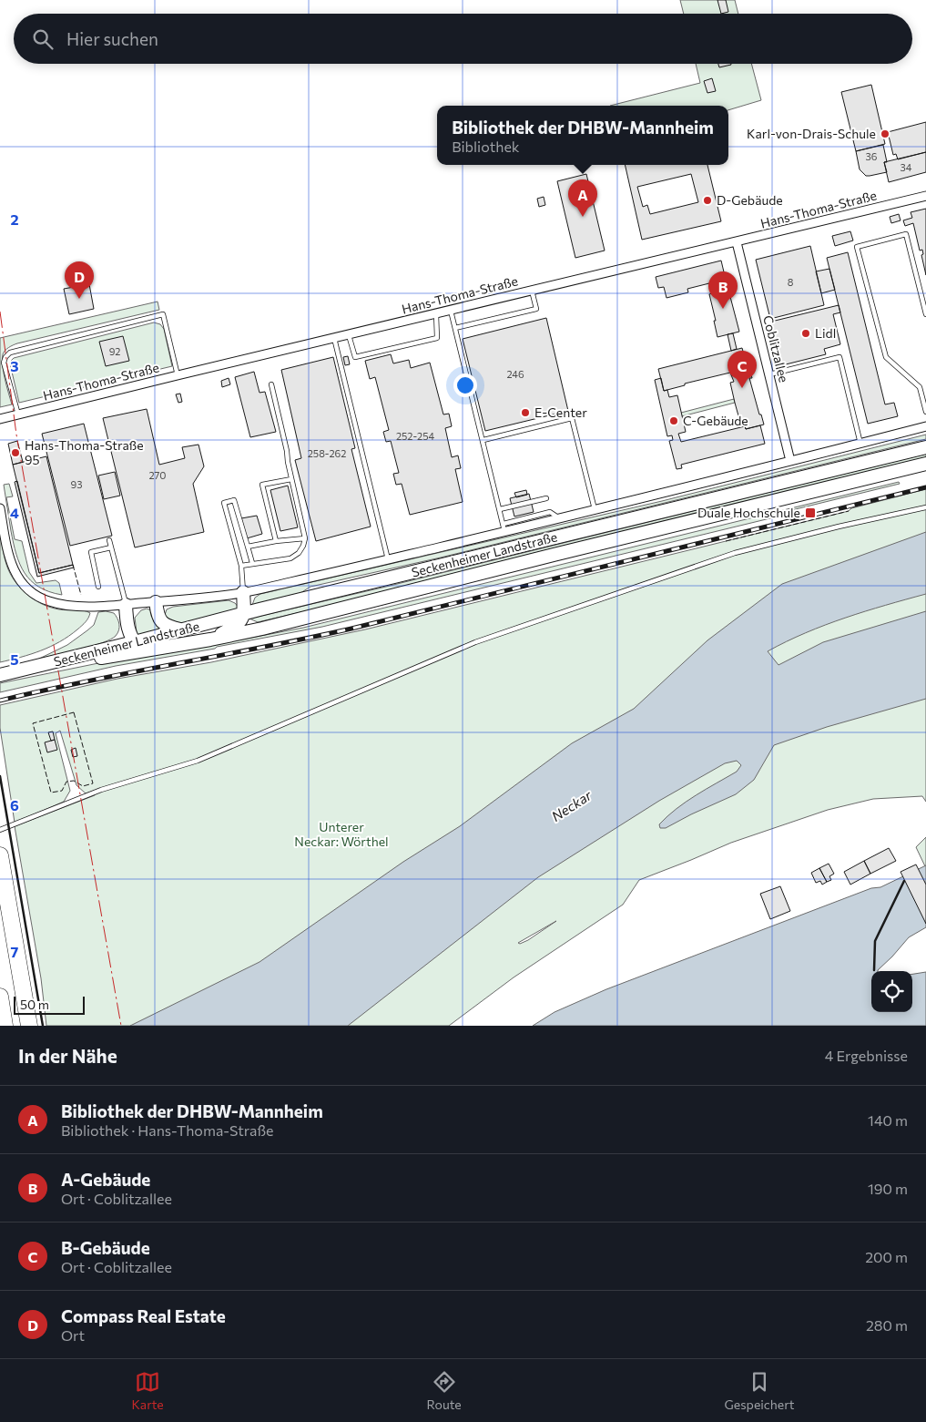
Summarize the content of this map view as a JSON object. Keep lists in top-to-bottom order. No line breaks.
{"streets":{"main road":["Seckenheimer Landstraße"],"street":["Hans-Thoma-Straße","Coblitzallee"]},"crossings":[["Hans-Thoma-Straße","Coblitzallee"],["Coblitzallee","Seckenheimer Landstraße"]],"water":["Neckar"],"parks":["Unterer Neckar: Wörthel"],"places":{"other":["Karl-von-Drais-Schule","D-Gebäude","Lidl","E-Center","C-Gebäude","Hans-Thoma-Straße 95"],"transit":["Duale Hochschule"]},"house_numbers":["36","34","8","92","246","252-254","258-262","270","93"],"scale_bar":"50 m","page":{"search":"Hier suchen","popup":["Bibliothek der DHBW-Mannheim","Bibliothek"],"pins":["A","D","B","C"],"scale":"50 m","heading":["In der Nähe","4 Ergebnisse"],"list":[{"mark":"A","name":"Bibliothek der DHBW-Mannheim","note":"Bibliothek · Hans-Thoma-Straße","value":"140 m"},{"mark":"B","name":"A-Gebäude","note":"Ort · Coblitzallee","value":"190 m"},{"mark":"C","name":"B-Gebäude","note":"Ort · Coblitzallee","value":"200 m"},{"mark":"D","name":"Compass Real Estate","note":"Ort","value":"280 m"}],"nav":["Karte","Route","Gespeichert"]},"grid":{"rows":["2","3","4","5","6","7"]}}
